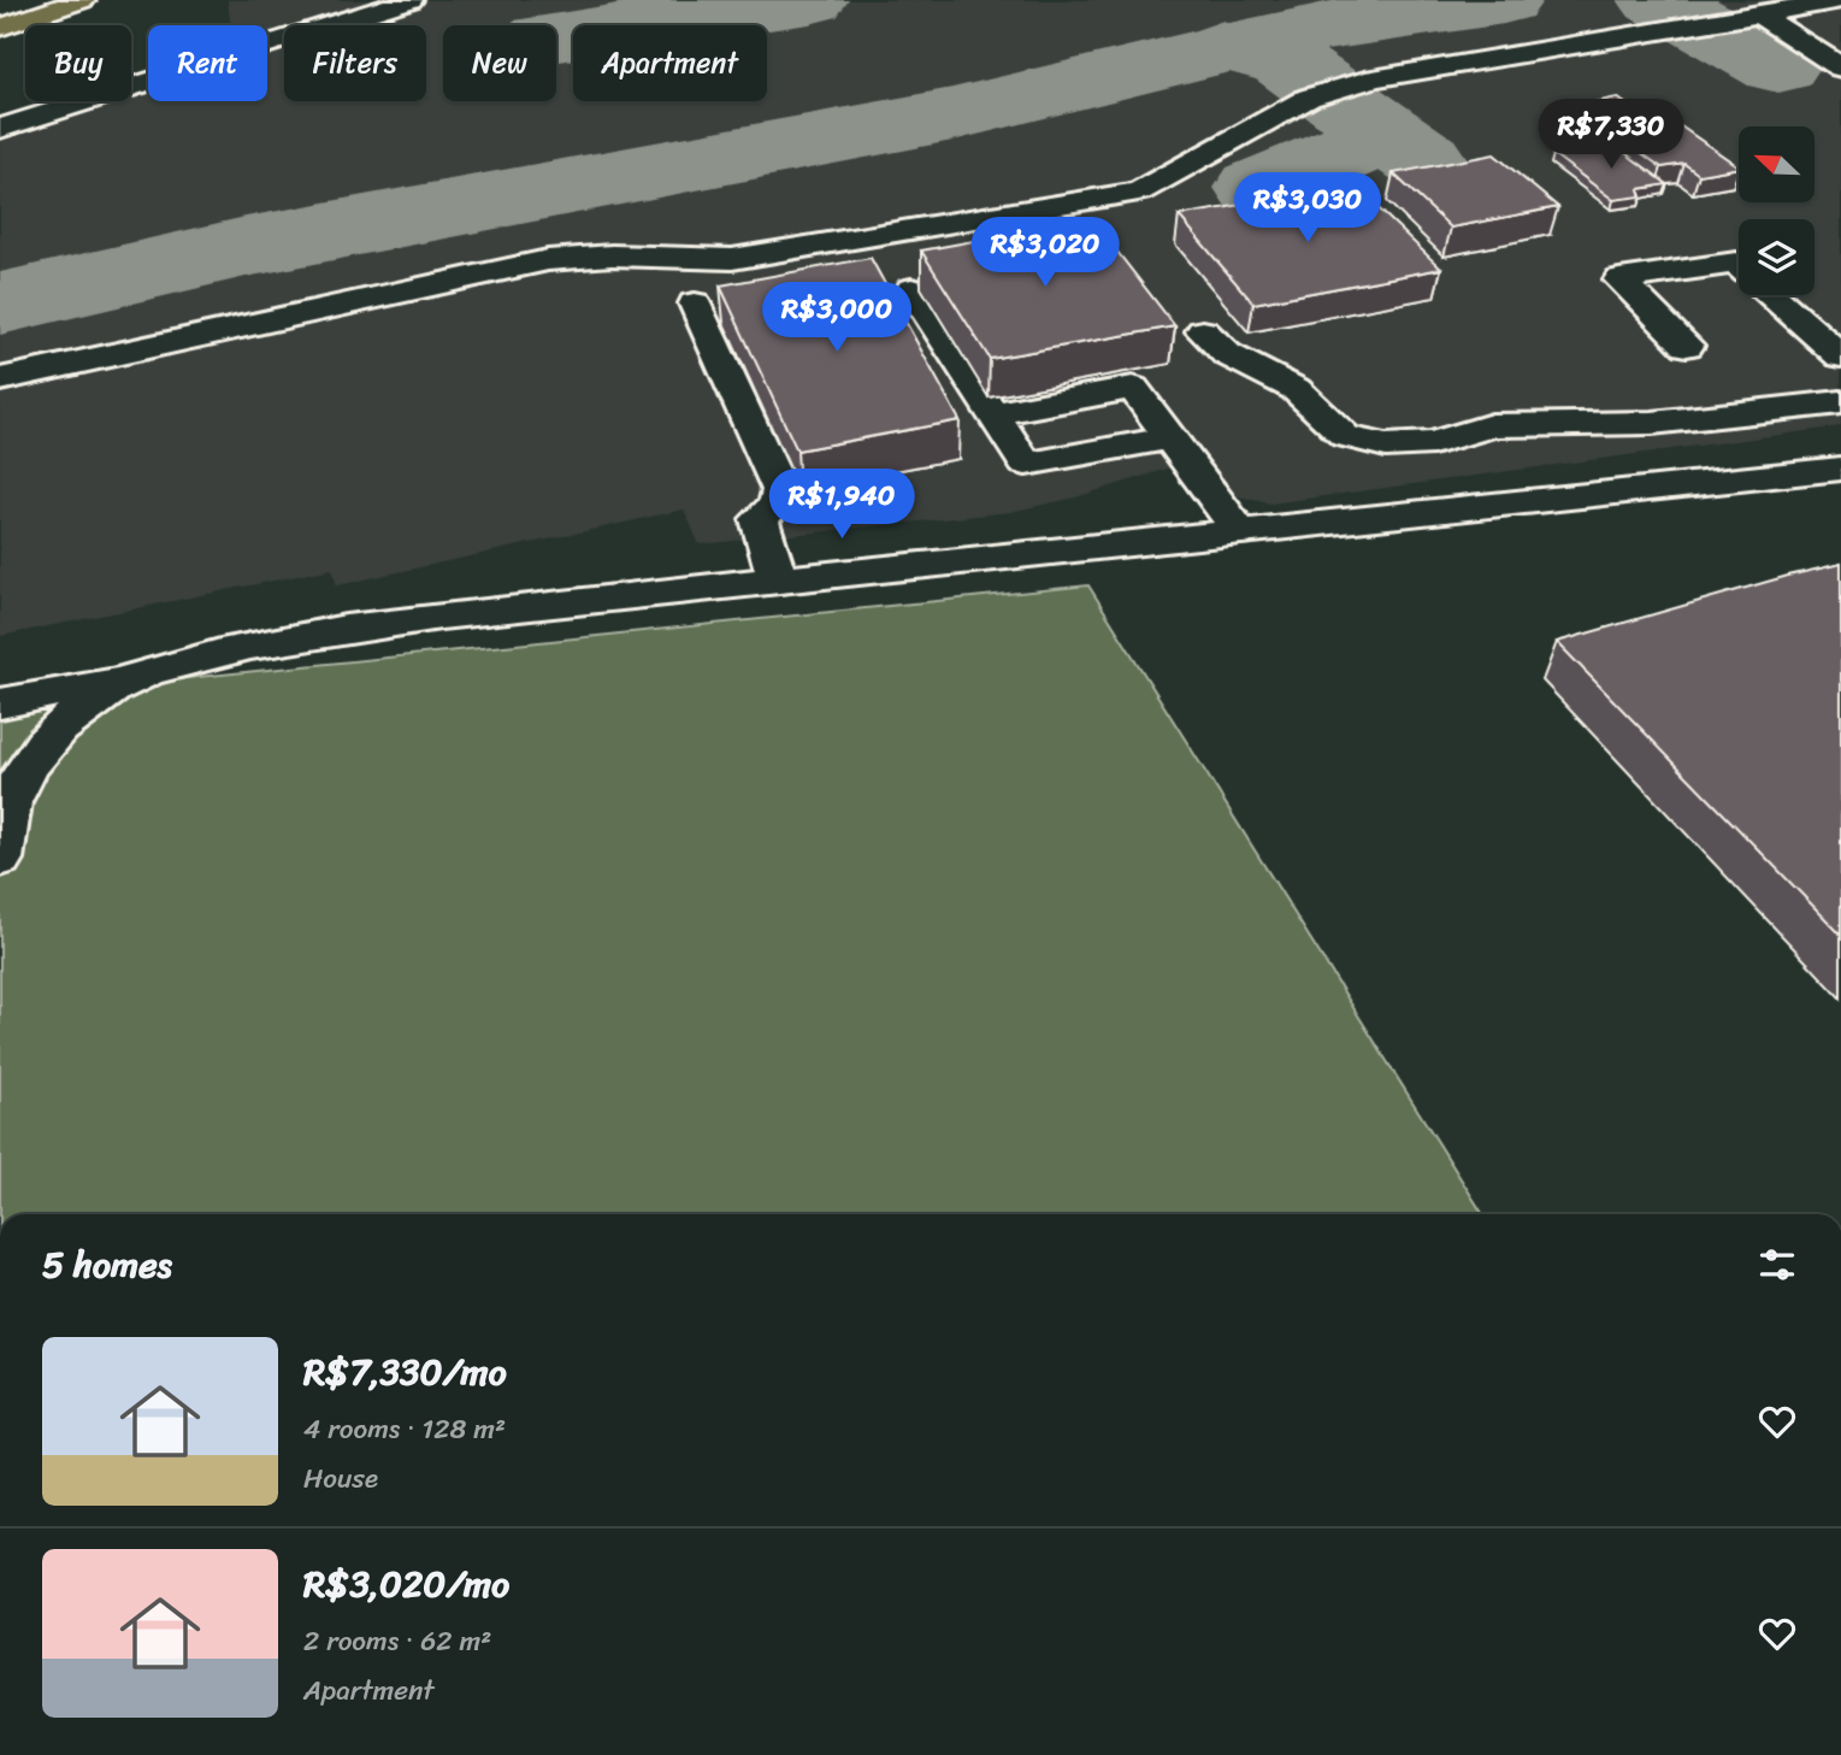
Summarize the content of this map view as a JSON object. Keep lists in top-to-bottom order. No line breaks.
{"north":"top left","page":{"chip":["Buy","Rent","Filters","New","Apartment"],"price":["R$7,330","R$3,030","R$3,020","R$3,000","R$1,940"],"heading":"5 homes","list":[{"name":"R$7,330/mo","note":"4 rooms · 128 m² · House"},{"name":"R$3,020/mo","note":"2 rooms · 62 m² · Apartment"}]}}
